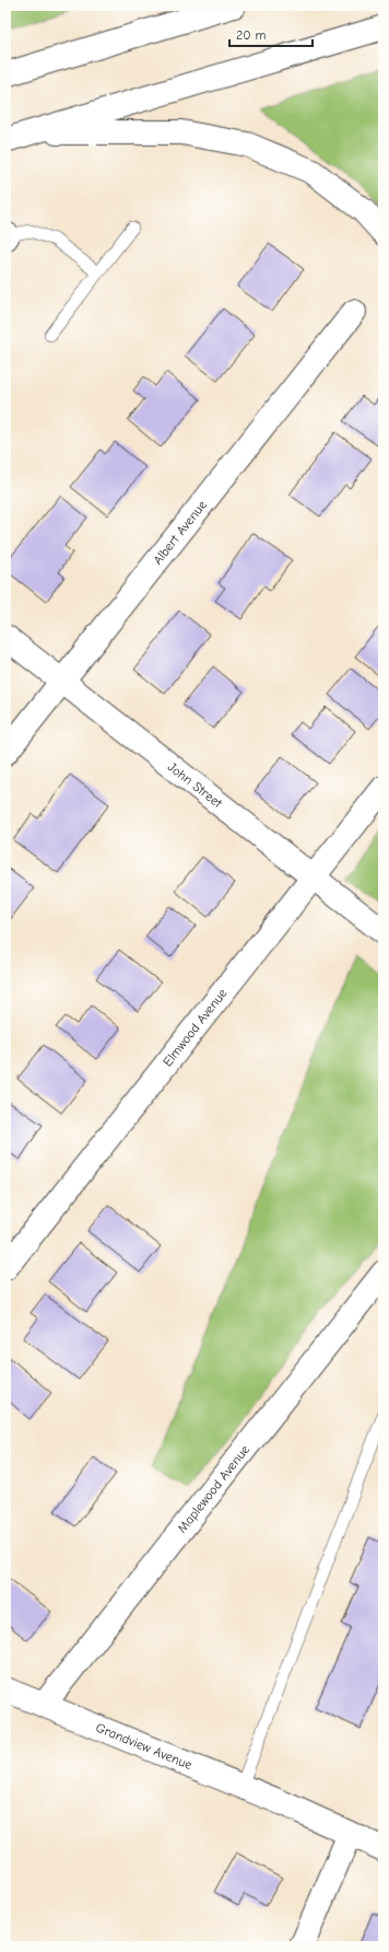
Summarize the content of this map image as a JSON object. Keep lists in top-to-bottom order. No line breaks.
{"streets":{"main road":["Albert Avenue","John Street","Elmwood Avenue","Maplewood Avenue","Grandview Avenue"]},"crossings":[["Albert Avenue","John Street"],["John Street","Elmwood Avenue"],["Maplewood Avenue","Grandview Avenue"]],"scale_bar":"20 m"}
